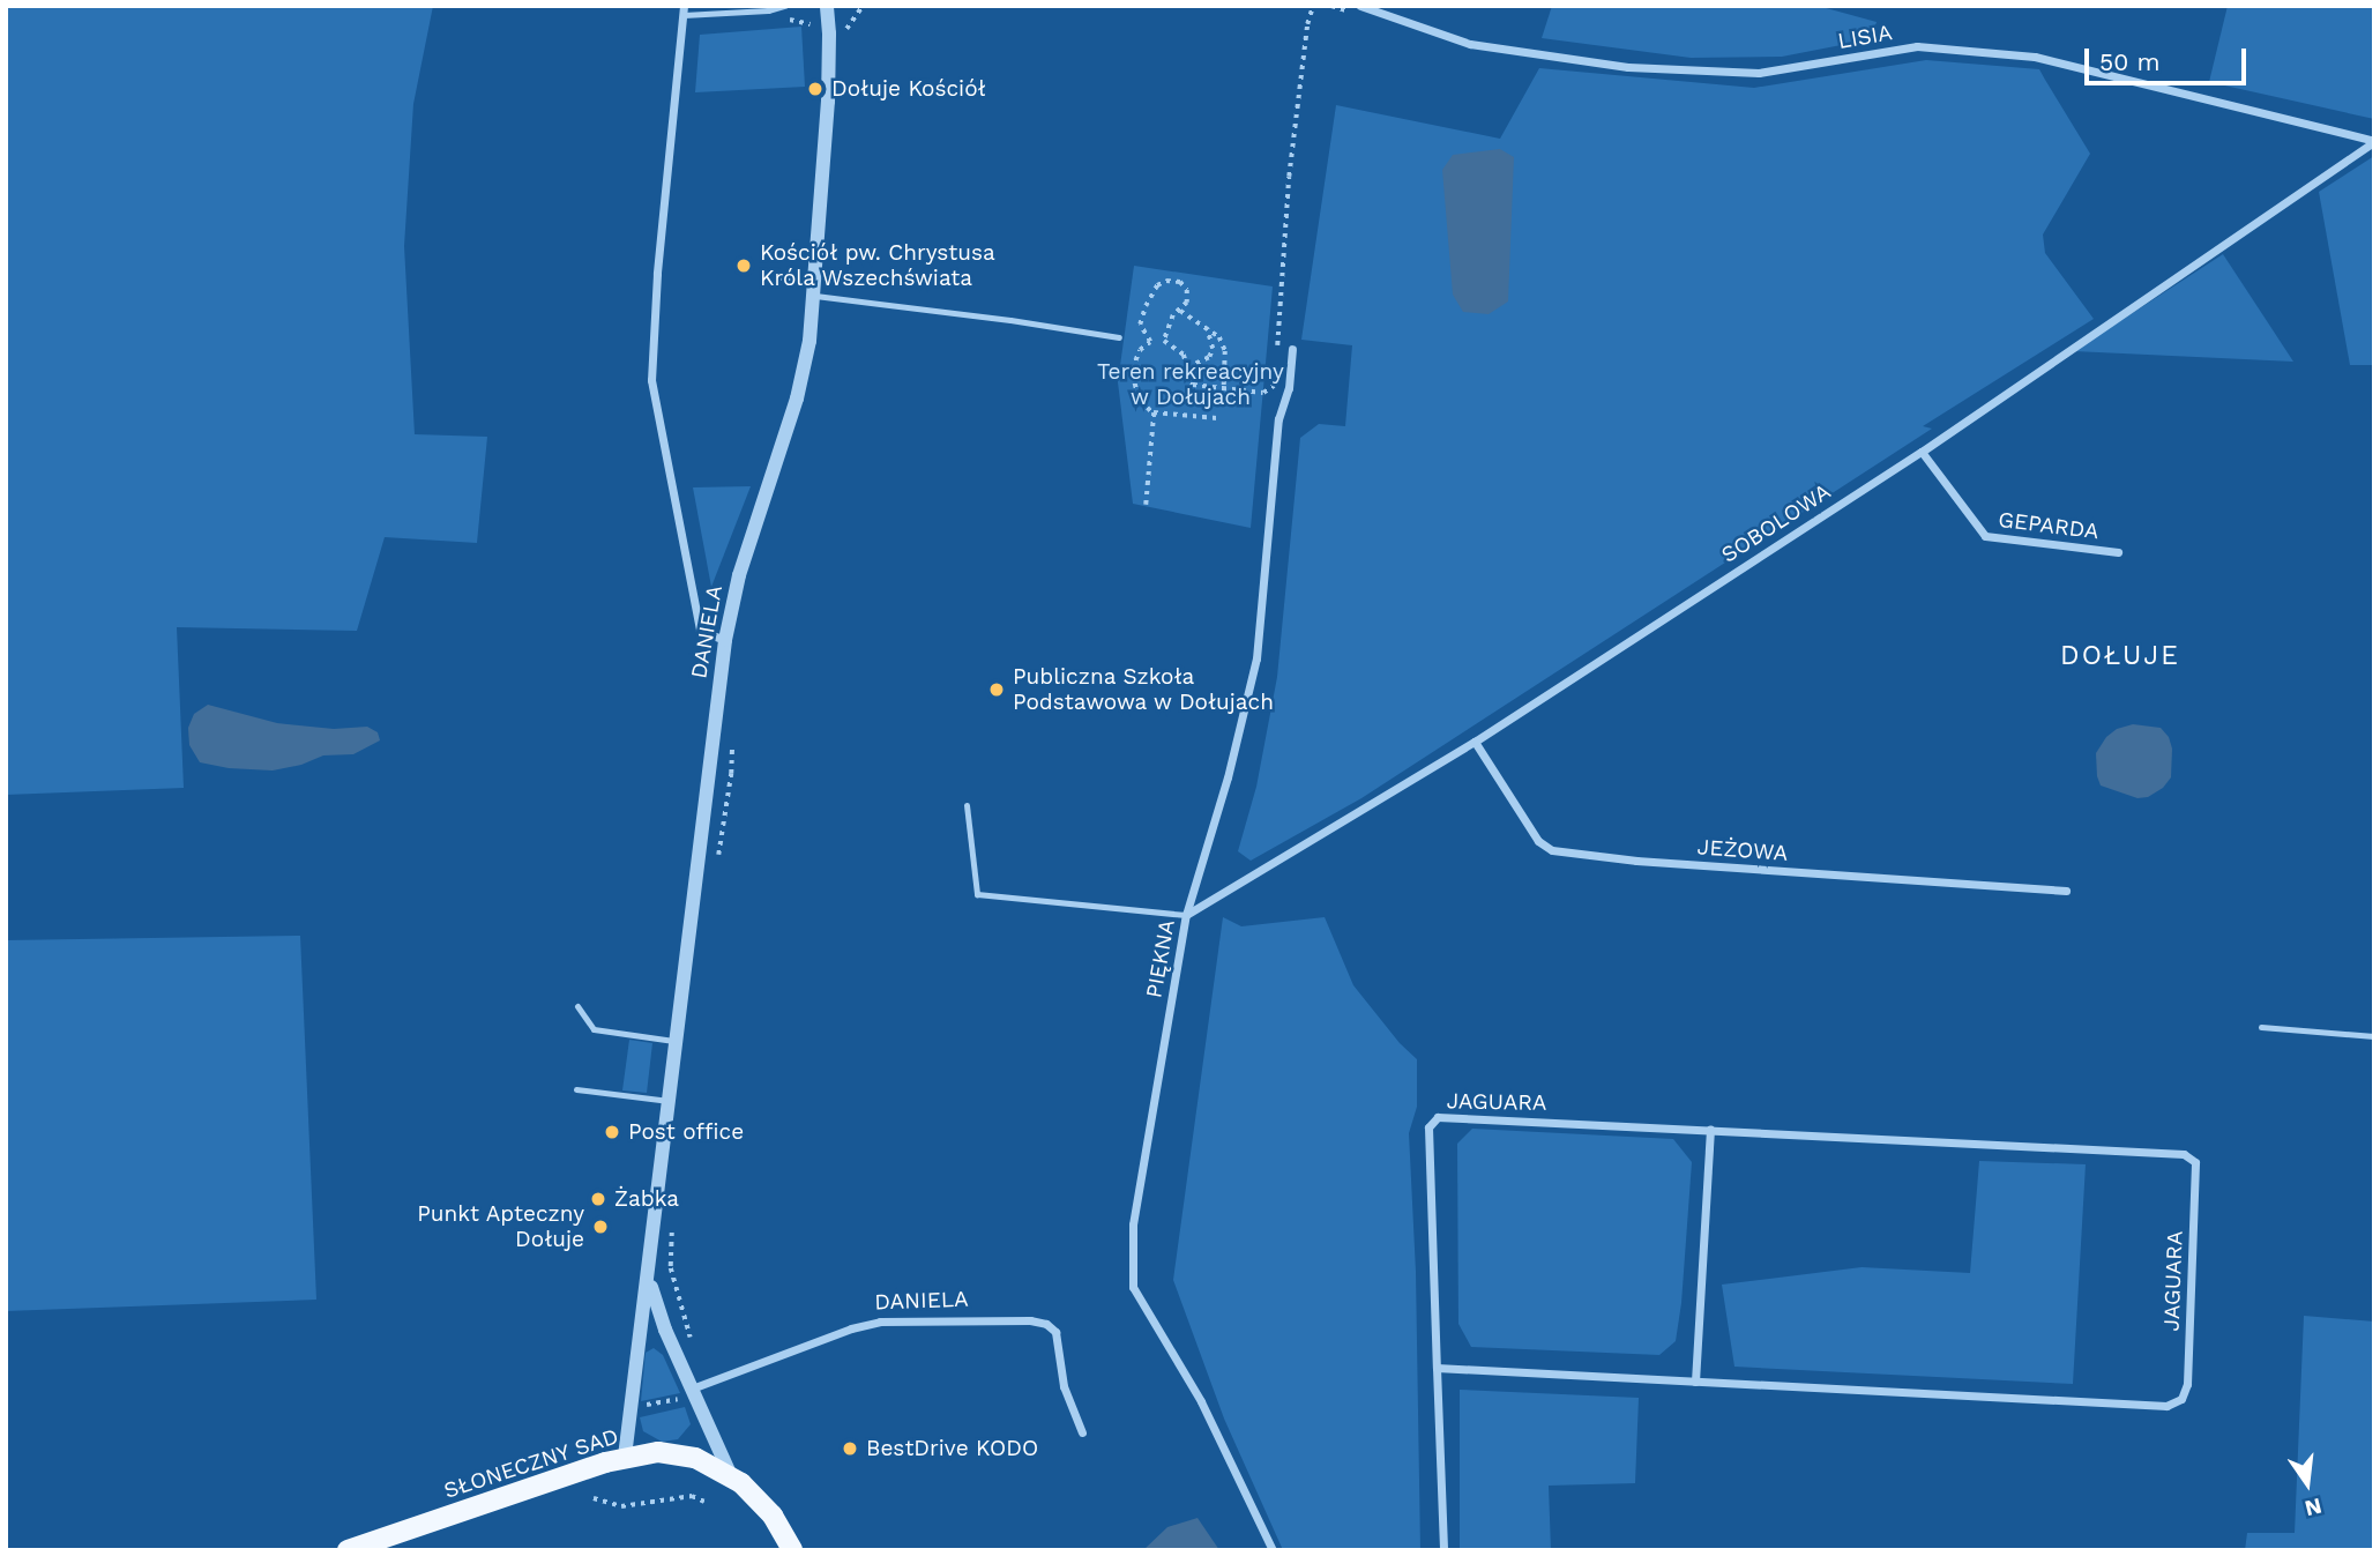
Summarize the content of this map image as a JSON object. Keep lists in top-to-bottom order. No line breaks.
{"streets":{"main road":["SŁONECZNY SAD"],"street":["LISIA","SOBOLOWA","GEPARDA","DANIELA","JEŻOWA","PIĘKNA","JAGUARA"]},"crossings":[["LISIA","SOBOLOWA"],["SOBOLOWA","GEPARDA"],["SOBOLOWA","JEŻOWA"],["SOBOLOWA","PIĘKNA"],["DANIELA","SŁONECZNY SAD"]],"districts":["DOŁUJE"],"parks":["Teren rekreacyjny w Dołujach"],"places":["Dołuje Kościół","Kościół pw. Chrystusa Króla Wszechświata","Publiczna Szkoła Podstawowa w Dołujach","Post office","Żabka","Punkt Apteczny Dołuje","BestDrive KODO"],"scale_bar":"50 m","north":"bottom"}
